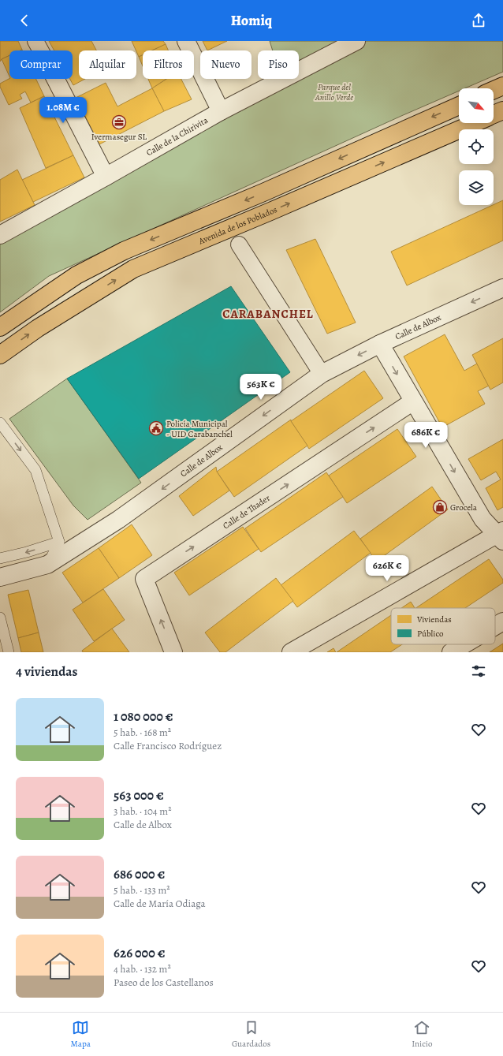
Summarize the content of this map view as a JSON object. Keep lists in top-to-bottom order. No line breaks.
{"streets":{"main road":["Avenida de los Poblados"],"street":["Calle de la Chirivita","Calle de Albox","Calle de Thader"]},"one_way":["Calle de Albox"],"districts":["CARABANCHEL"],"parks":["Parque del Anillo Verde"],"places":{"office":["Ivermasegur SL"],"public building":["Policía Municipal - UID Carabanchel"],"shop":["Grocela"]},"legend":["Viviendas","Público"],"north":"bottom right","page":{"header":"Homiq","chip":["Comprar","Alquilar","Filtros","Nuevo","Piso"],"price":["1.08M €","563K €","686K €","626K €"],"heading":"4 viviendas","list":[{"name":"1 080 000 €","note":"5 hab. · 168 m² · Calle Francisco Rodríguez"},{"name":"563 000 €","note":"3 hab. · 104 m² · Calle de Albox"},{"name":"686 000 €","note":"5 hab. · 133 m² · Calle de María Odiaga"},{"name":"626 000 €","note":"4 hab. · 132 m² · Paseo de los Castellanos"}],"tabs":["Mapa","Guardados","Inicio"]}}
